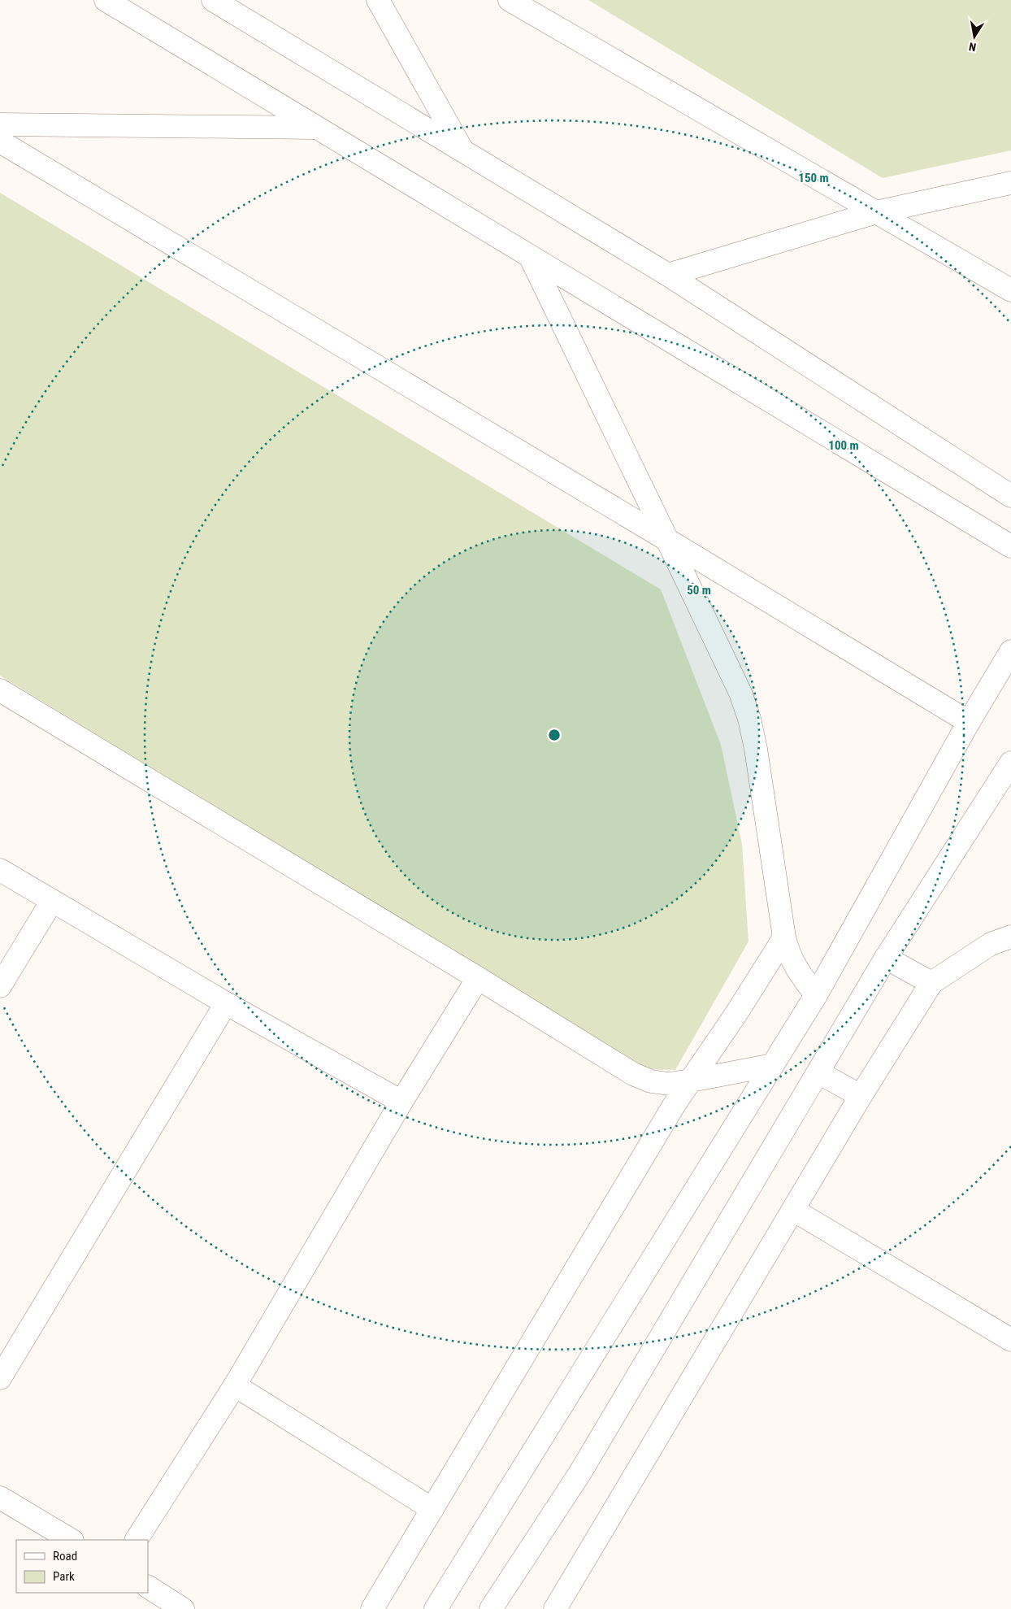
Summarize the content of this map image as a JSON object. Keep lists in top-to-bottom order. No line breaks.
{"legend":["Road","Park"],"north":"bottom","rings":["150 m","100 m","50 m"]}
